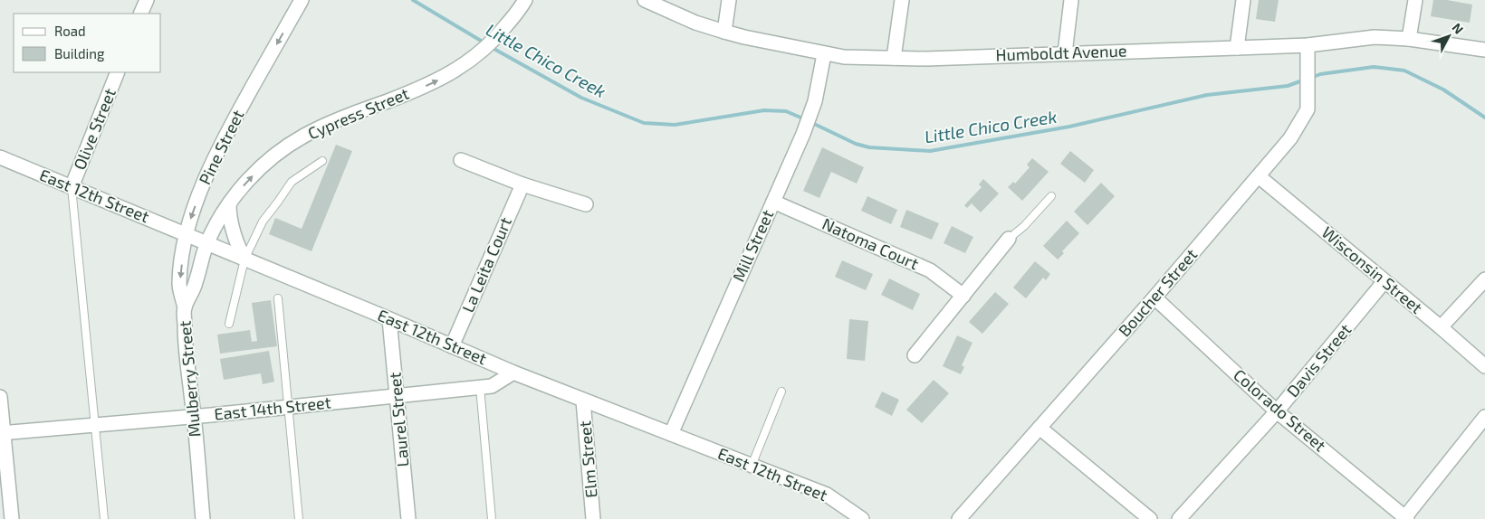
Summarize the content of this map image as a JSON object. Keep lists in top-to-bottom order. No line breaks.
{"streets":{"street":["Humboldt Avenue","Cypress Street","Olive Street","Pine Street","East 12th Street","Natoma Court","Mill Street","La Leita Court","Wisconsin Street","Boucher Street","Davis Street","Mulberry Street","East 14th Street","Colorado Street","Laurel Street","Elm Street"]},"crossings":[["Humboldt Avenue","Mill Street"],["Humboldt Avenue","Boucher Street"],["Cypress Street","East 12th Street"],["Cypress Street","Mulberry Street"],["Olive Street","East 12th Street"],["Pine Street","East 12th Street"],["Pine Street","Mulberry Street"],["East 12th Street","Mill Street"],["East 12th Street","La Leita Court"],["East 12th Street","Mulberry Street"],["East 12th Street","East 14th Street"],["East 12th Street","Laurel Street"],["East 12th Street","Elm Street"],["Natoma Court","Mill Street"],["Wisconsin Street","Boucher Street"],["Wisconsin Street","Davis Street"],["Boucher Street","Colorado Street"],["Davis Street","Colorado Street"],["Mulberry Street","East 14th Street"],["East 14th Street","Laurel Street"]],"one_way":["Cypress Street","Pine Street"],"water":["Little Chico Creek"],"legend":["Road","Building"],"north":"top right"}
